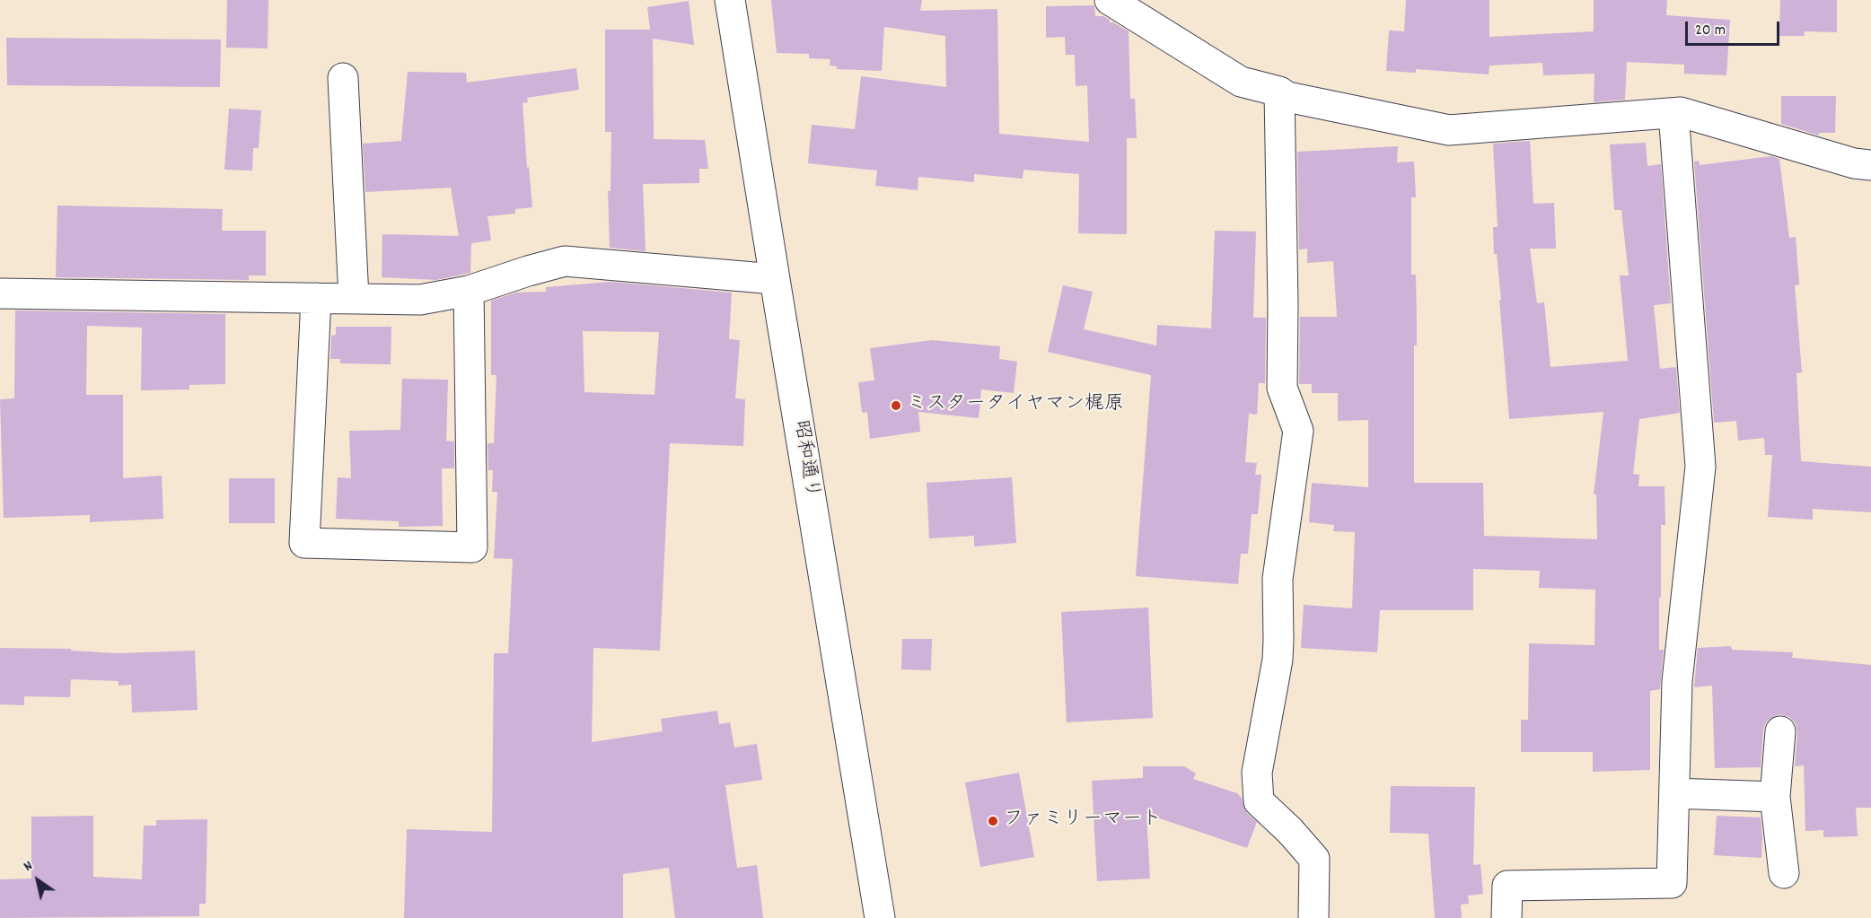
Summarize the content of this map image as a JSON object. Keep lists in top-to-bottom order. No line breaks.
{"streets":{"street":["昭和通り"]},"places":["ミスタータイヤマン梶原","ファミリーマート"],"scale_bar":"20 m","north":"top left"}
